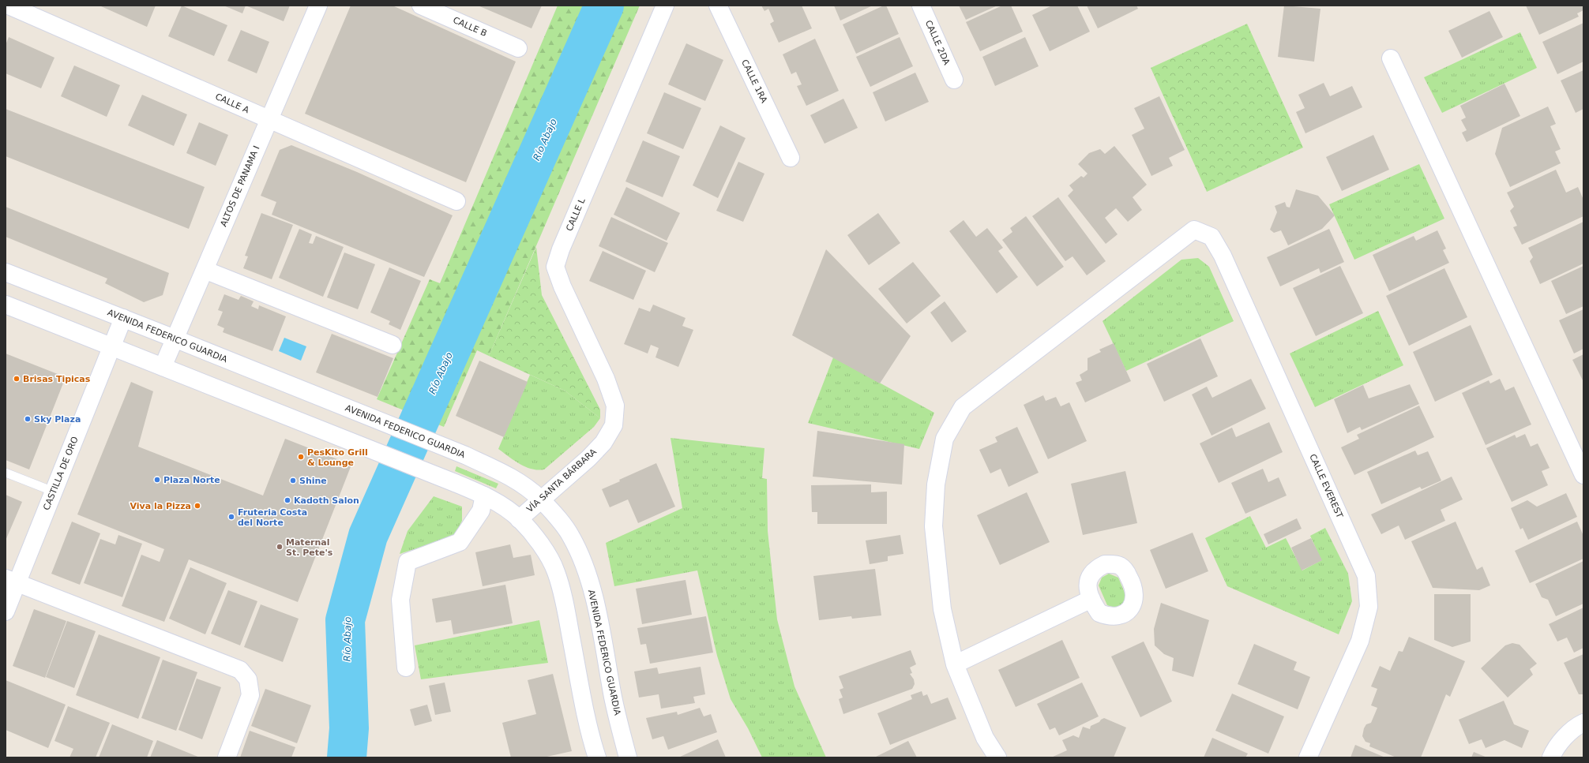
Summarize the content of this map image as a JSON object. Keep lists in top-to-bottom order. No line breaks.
{"streets":{"street":["CALLE B","CALLE 2DA","CALLE 1RA","CALLE A","ALTOS DE PANAMA I","CALLE L","AVENIDA FEDERICO GUARDIA","CASTILLA DE ORO","VÍA SANTA BÁRBARA","CALLE EVEREST"]},"crossings":[["CALLE A","ALTOS DE PANAMA I"],["ALTOS DE PANAMA I","AVENIDA FEDERICO GUARDIA"],["CALLE L","VÍA SANTA BÁRBARA"],["AVENIDA FEDERICO GUARDIA","CASTILLA DE ORO"],["AVENIDA FEDERICO GUARDIA","VÍA SANTA BÁRBARA"]],"water":["Río Abajo"],"places":["Brisas Tipicas","Sky Plaza","PesKito Grill & Lounge","Plaza Norte","Shine","Kadoth Salon","Viva la Pizza","Fruteria Costa del Norte","Maternal St. Pete's"]}
